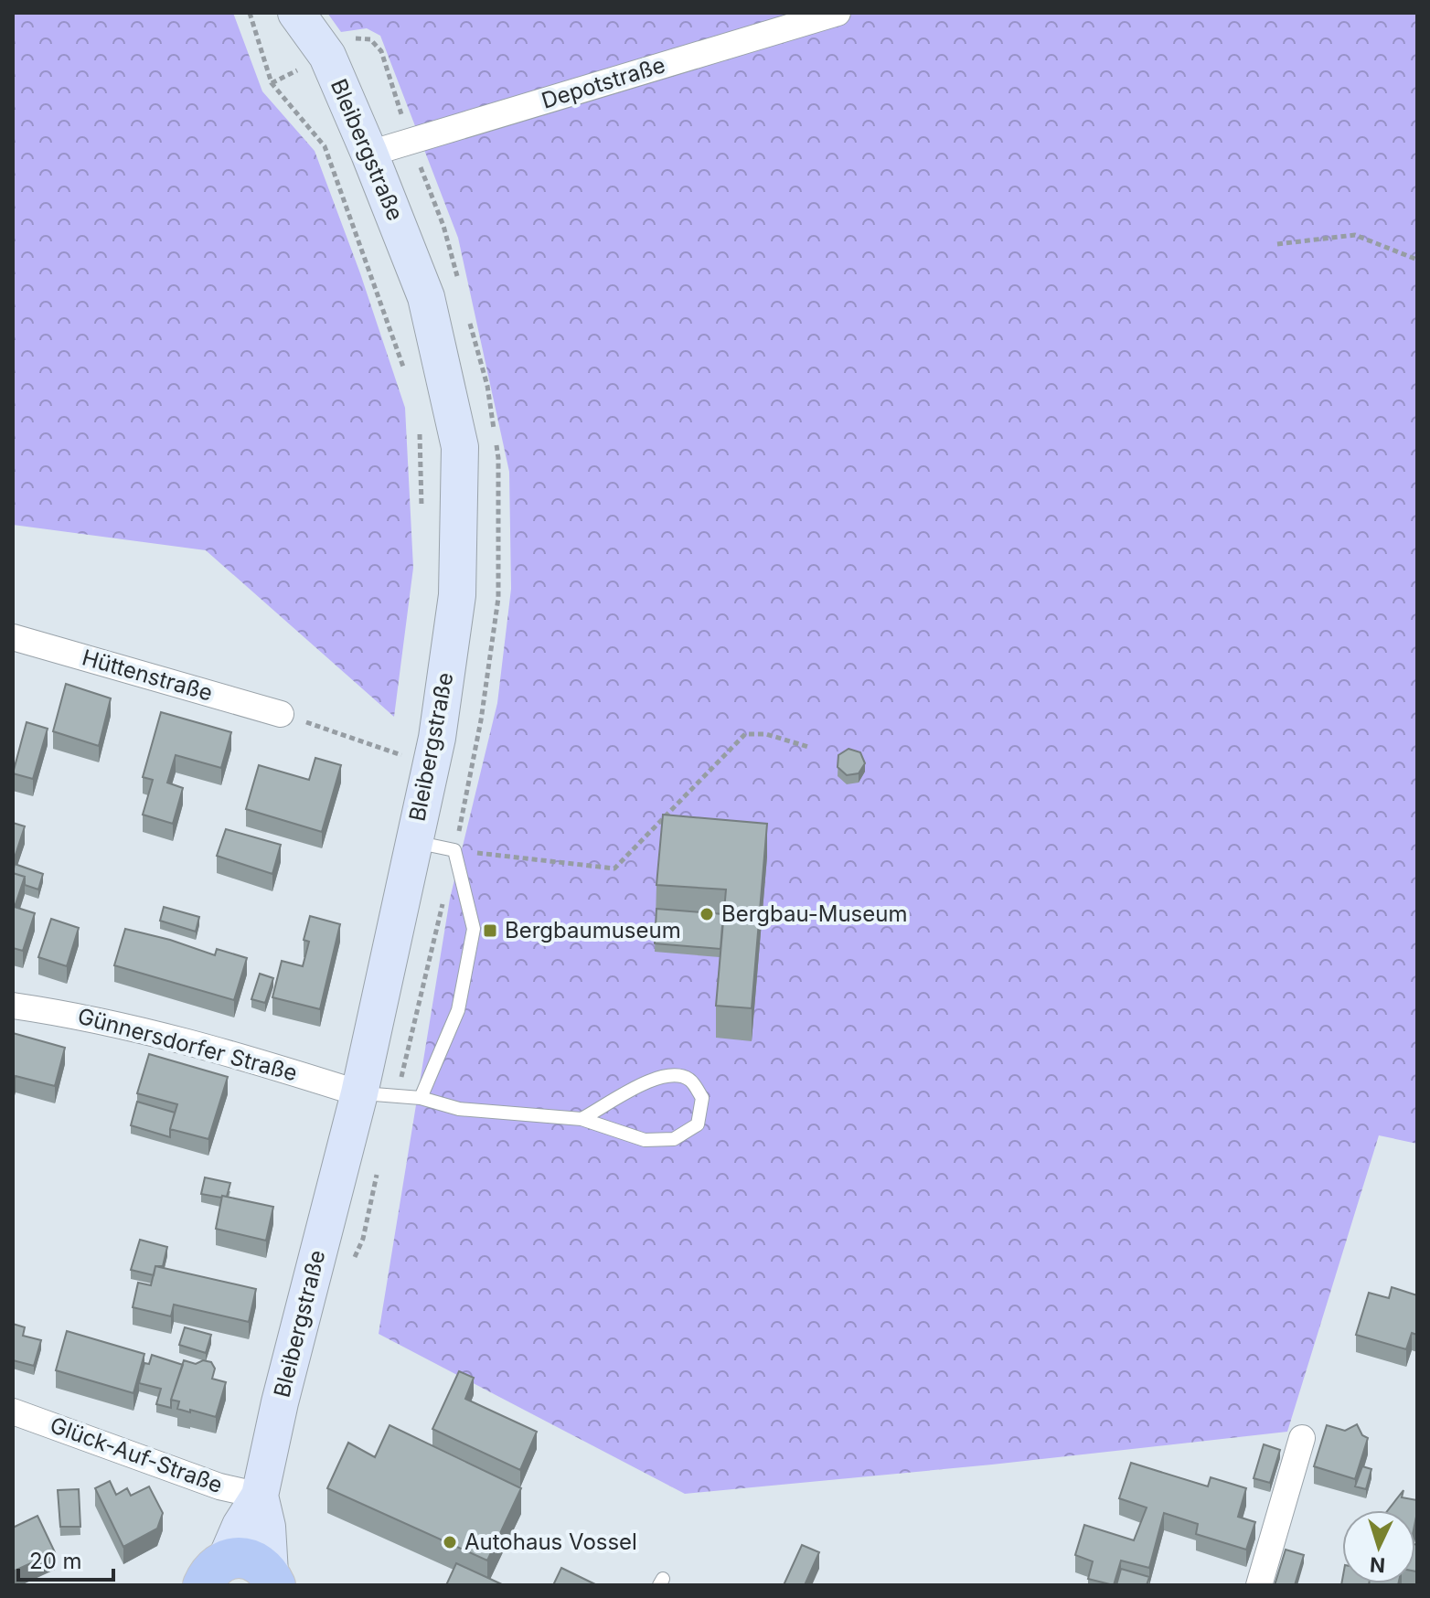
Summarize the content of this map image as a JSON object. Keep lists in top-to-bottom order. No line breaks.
{"streets":{"street":["Depotstraße","Bleibergstraße","Hüttenstraße","Günnersdorfer Straße","Glück-Auf-Straße"]},"crossings":[["Depotstraße","Bleibergstraße"],["Bleibergstraße","Günnersdorfer Straße"],["Bleibergstraße","Glück-Auf-Straße"]],"places":{"other":["Bergbau-Museum","Autohaus Vossel"],"transit":["Bergbaumuseum"]},"scale_bar":"20 m","north":"bottom"}
